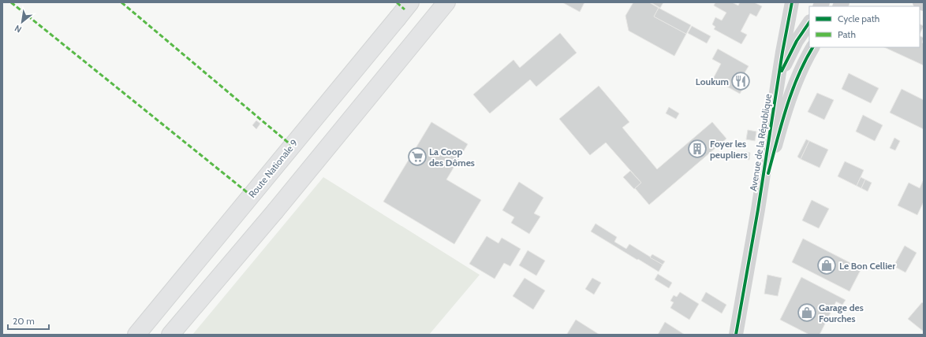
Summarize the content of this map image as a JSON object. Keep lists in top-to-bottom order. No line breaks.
{"streets":{"main road":["Route Nationale 9"],"street":["Avenue de la République"]},"places":{"restaurant":["Loukum"],"building":["Foyer les peupliers"],"supermarket":["La Coop des Dômes"],"shop":["Le Bon Cellier","Garage des Fourches"]},"legend":["Cycle path","Path"],"scale_bar":"20 m","north":"bottom left"}
